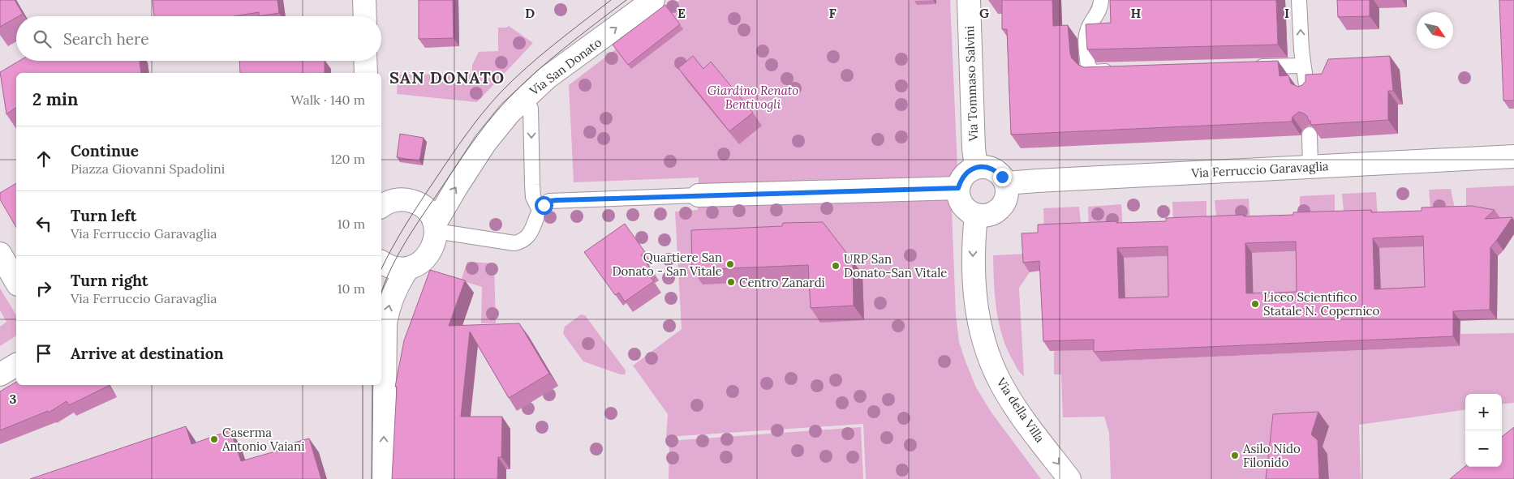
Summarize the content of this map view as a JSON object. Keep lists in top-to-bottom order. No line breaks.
{"streets":{"street":["Via San Donato","Via Tommaso Salvini","Via Ferruccio Garavaglia","Via della Villa"]},"crossings":[["Via Tommaso Salvini","Via Ferruccio Garavaglia"],["Via Tommaso Salvini","Via della Villa"],["Via Ferruccio Garavaglia","Via della Villa"]],"one_way":["Via San Donato","Via della Villa"],"districts":["SAN DONATO"],"parks":["Giardino Renato Bentivogli"],"places":["Quartiere San Donato - San Vitale","URP San Donato-San Vitale","Centro Zanardi","Liceo Scientifico Statale N. Copernico","Caserma Antonio Vaiani","Asilo Nido Filonido"],"north":"bottom right","page":{"search":"Search here","heading":["2 min","Walk · 140 m"],"list":[["Continue","Piazza Giovanni Spadolini","120 m"],["Turn left","Via Ferruccio Garavaglia","10 m"],["Turn right","Via Ferruccio Garavaglia","10 m"],"Arrive at destination"],"map_buttons":["+","−"]},"grid":{"columns":["D","E","F","G","H","I"],"rows":["3"]}}
